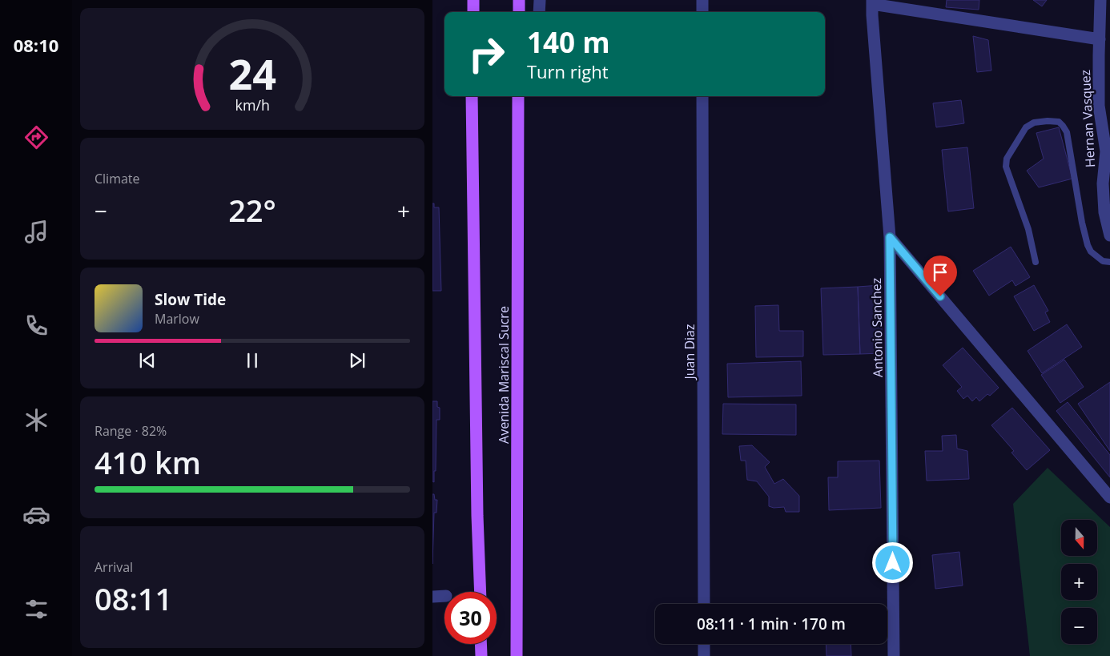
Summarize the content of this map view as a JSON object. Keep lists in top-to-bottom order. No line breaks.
{"streets":{"main road":["Avenida Mariscal Sucre"],"street":["Hernan Vasquez","Antonio Sanchez","Juan Diaz"]},"north":"bottom","page":{"tabs":"08:10","turn":["140 m","Turn right"],"tile":["Climate",["Range · 82%","410 km"],["Arrival","08:11"]],"heat":["−","22°","+"],"song":["Slow Tide","Marlow"],"map_buttons":["+","−"],"limit":"30","trip":"08:11 · 1 min · 170 m","gauge":["24","km/h"]}}
